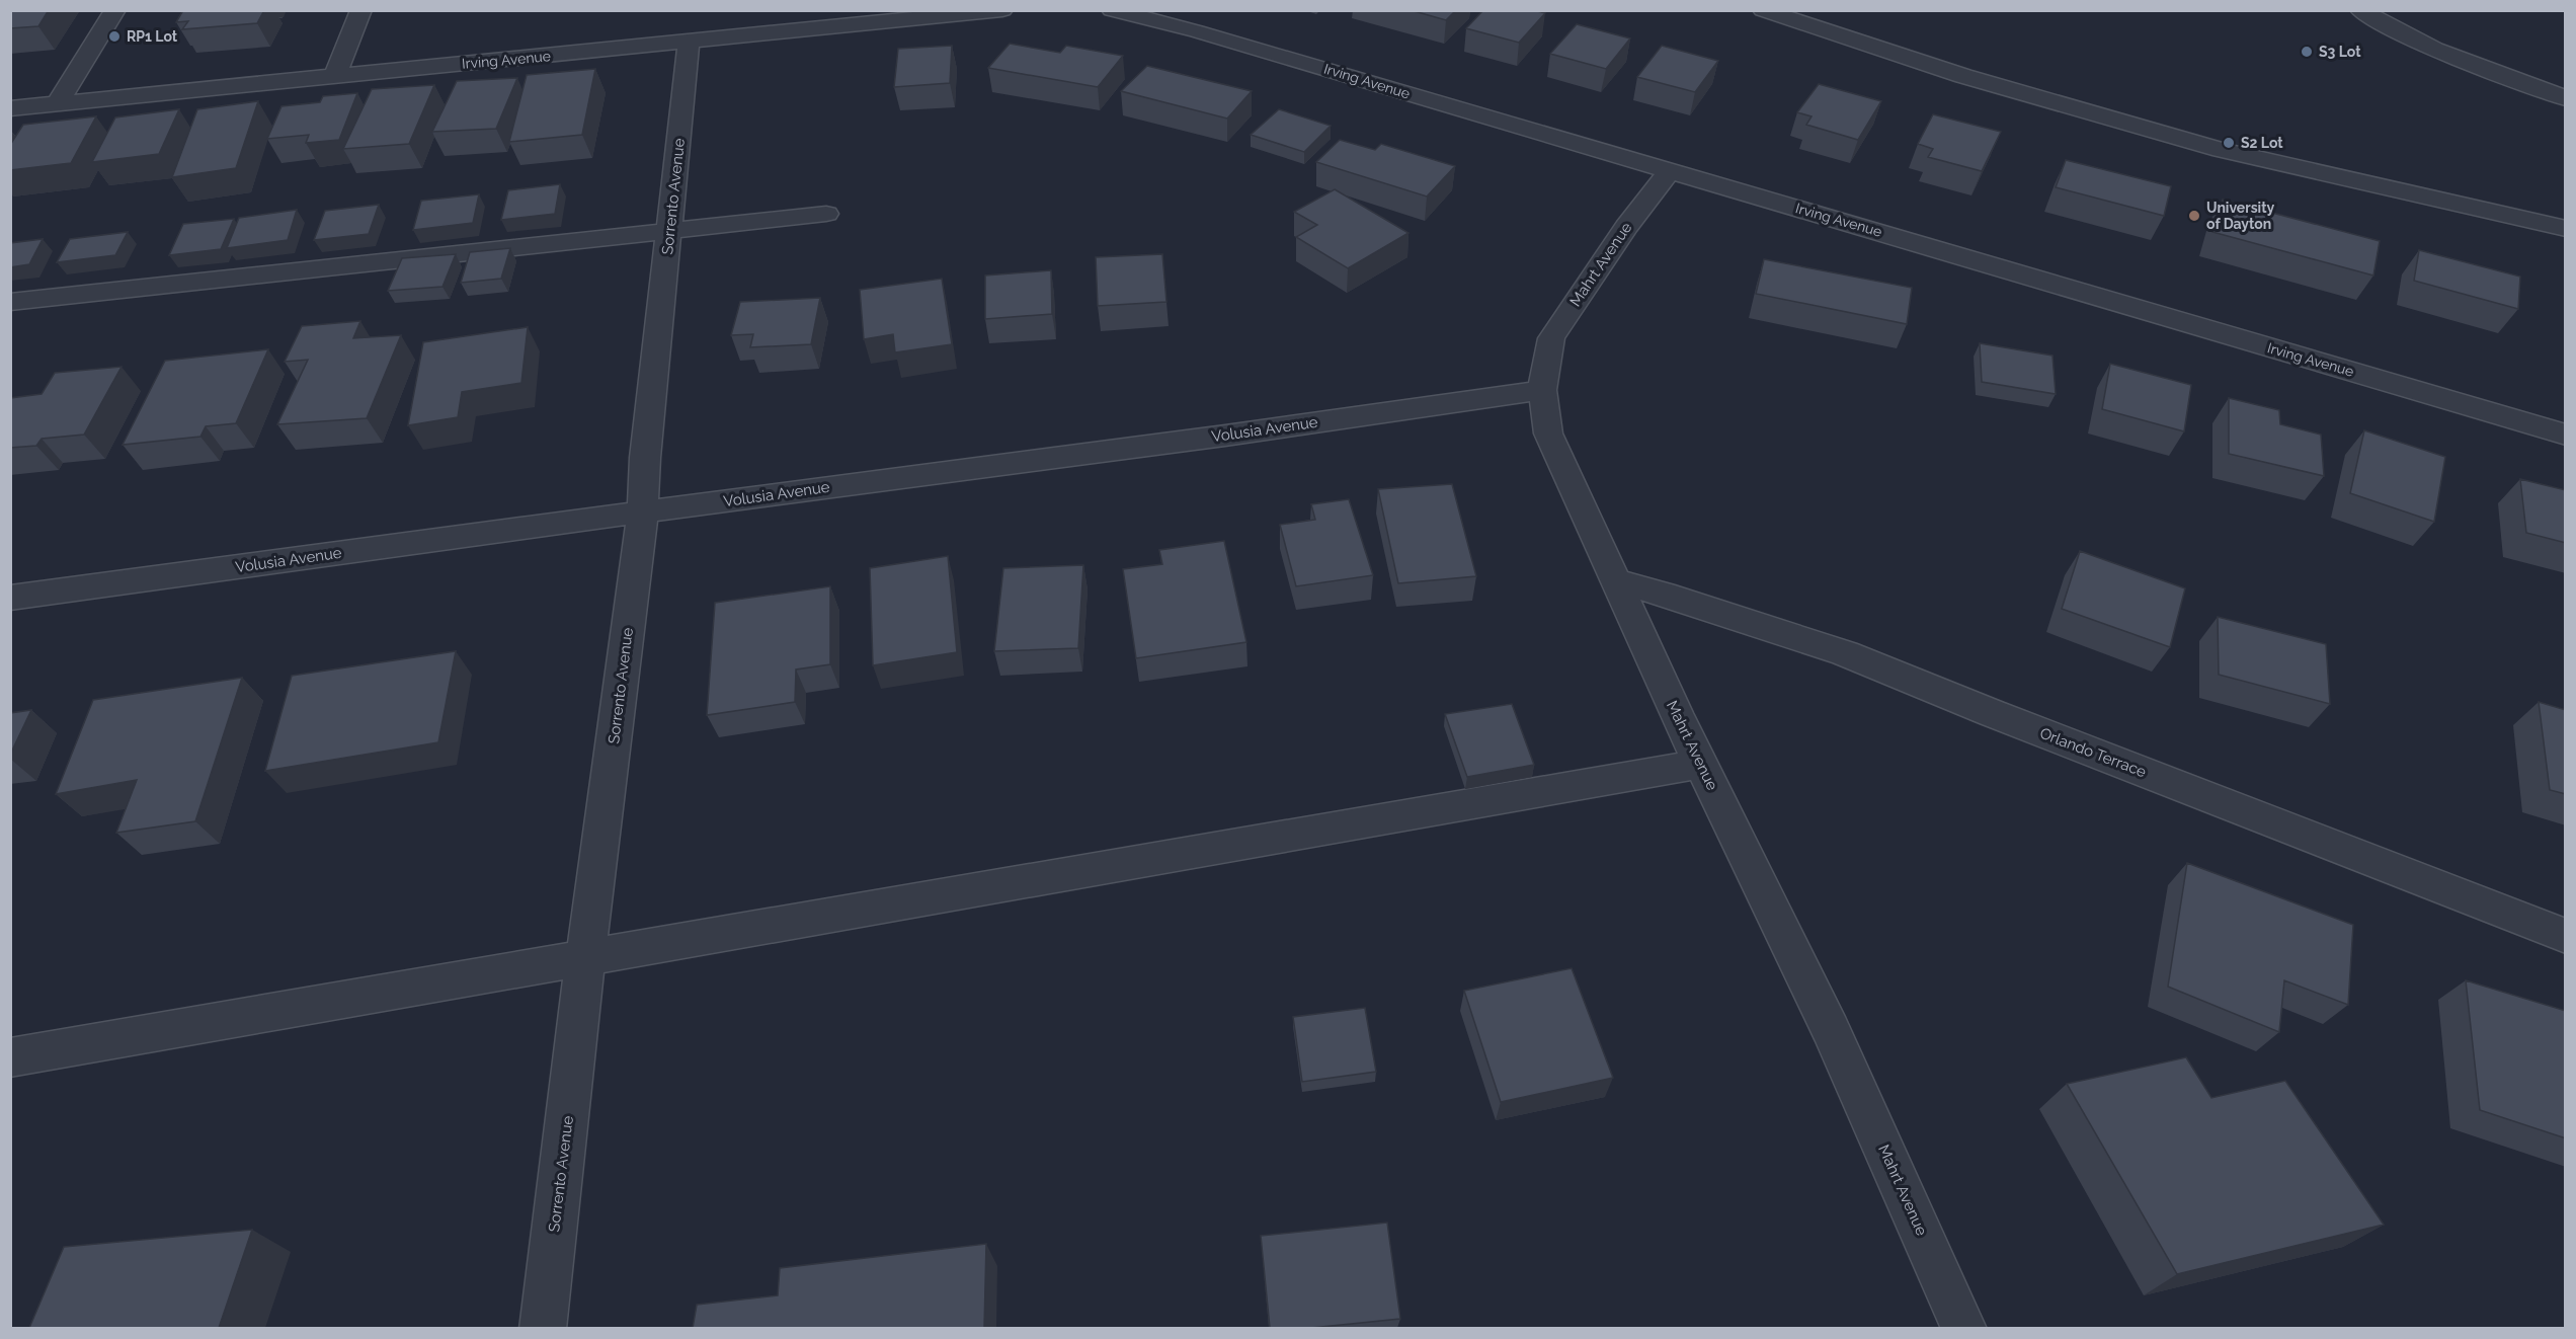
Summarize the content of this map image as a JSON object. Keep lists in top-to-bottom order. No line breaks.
{"streets":{"street":["Irving Avenue","Sorrento Avenue","Mahrt Avenue","Volusia Avenue","Orlando Terrace"]},"crossings":[["Irving Avenue","Sorrento Avenue"],["Irving Avenue","Mahrt Avenue"],["Sorrento Avenue","Volusia Avenue"],["Mahrt Avenue","Volusia Avenue"],["Mahrt Avenue","Orlando Terrace"]],"places":["RP1 Lot","S3 Lot","S2 Lot","University of Dayton"]}
